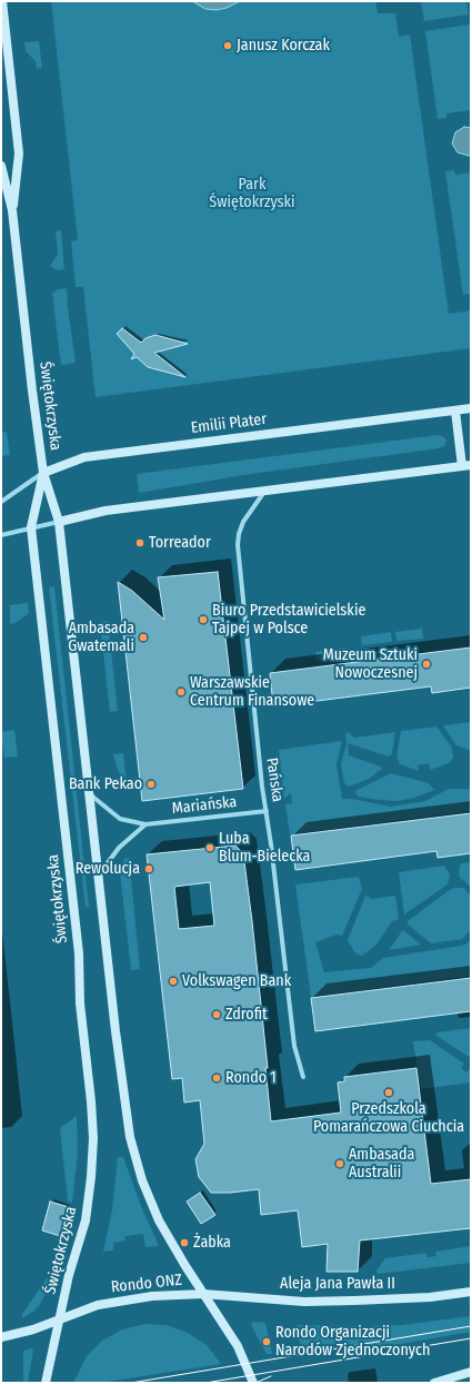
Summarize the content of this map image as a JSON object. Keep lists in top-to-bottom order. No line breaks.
{"streets":{"street":["Świętokrzyska","Emilii Plater","Pańska","Mariańska","Rondo ONZ","Aleja Jana Pawła II"]},"crossings":[["Świętokrzyska","Emilii Plater"],["Świętokrzyska","Mariańska"],["Świętokrzyska","Rondo ONZ"],["Świętokrzyska","Aleja Jana Pawła II"],["Pańska","Mariańska"],["Rondo ONZ","Aleja Jana Pawła II"]],"parks":["Park Świętokrzyski"],"places":["Janusz Korczak","Torreador","Biuro Przedstawicielskie Tajpej w Polsce","Ambasada Gwatemali","Muzeum Sztuki Nowoczesnej","Warszawskie Centrum Finansowe","Bank Pekao","Luba Blum-Bielecka","Rewolucja","Volkswagen Bank","Zdrofit","Rondo 1","Przedszkola Pomarańczowa Ciuchcia","Ambasada Australii","Żabka","Rondo Organizacji Narodów Zjednoczonych"]}
